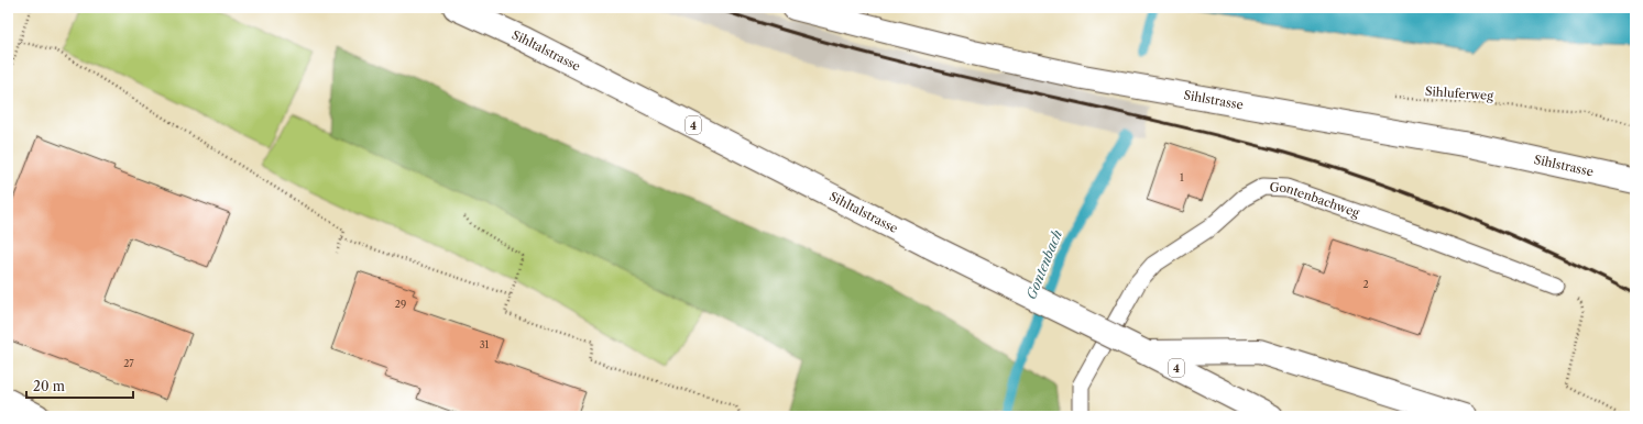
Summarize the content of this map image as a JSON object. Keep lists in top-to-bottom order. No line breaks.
{"streets":{"main road":["Sihltalstrasse","Sihlstrasse","4"],"lane":["Gontenbachweg"],"path":["Sihluferweg"]},"water":["Gontenbach"],"house_numbers":["1","2","29","31","27"],"scale_bar":"20 m"}
